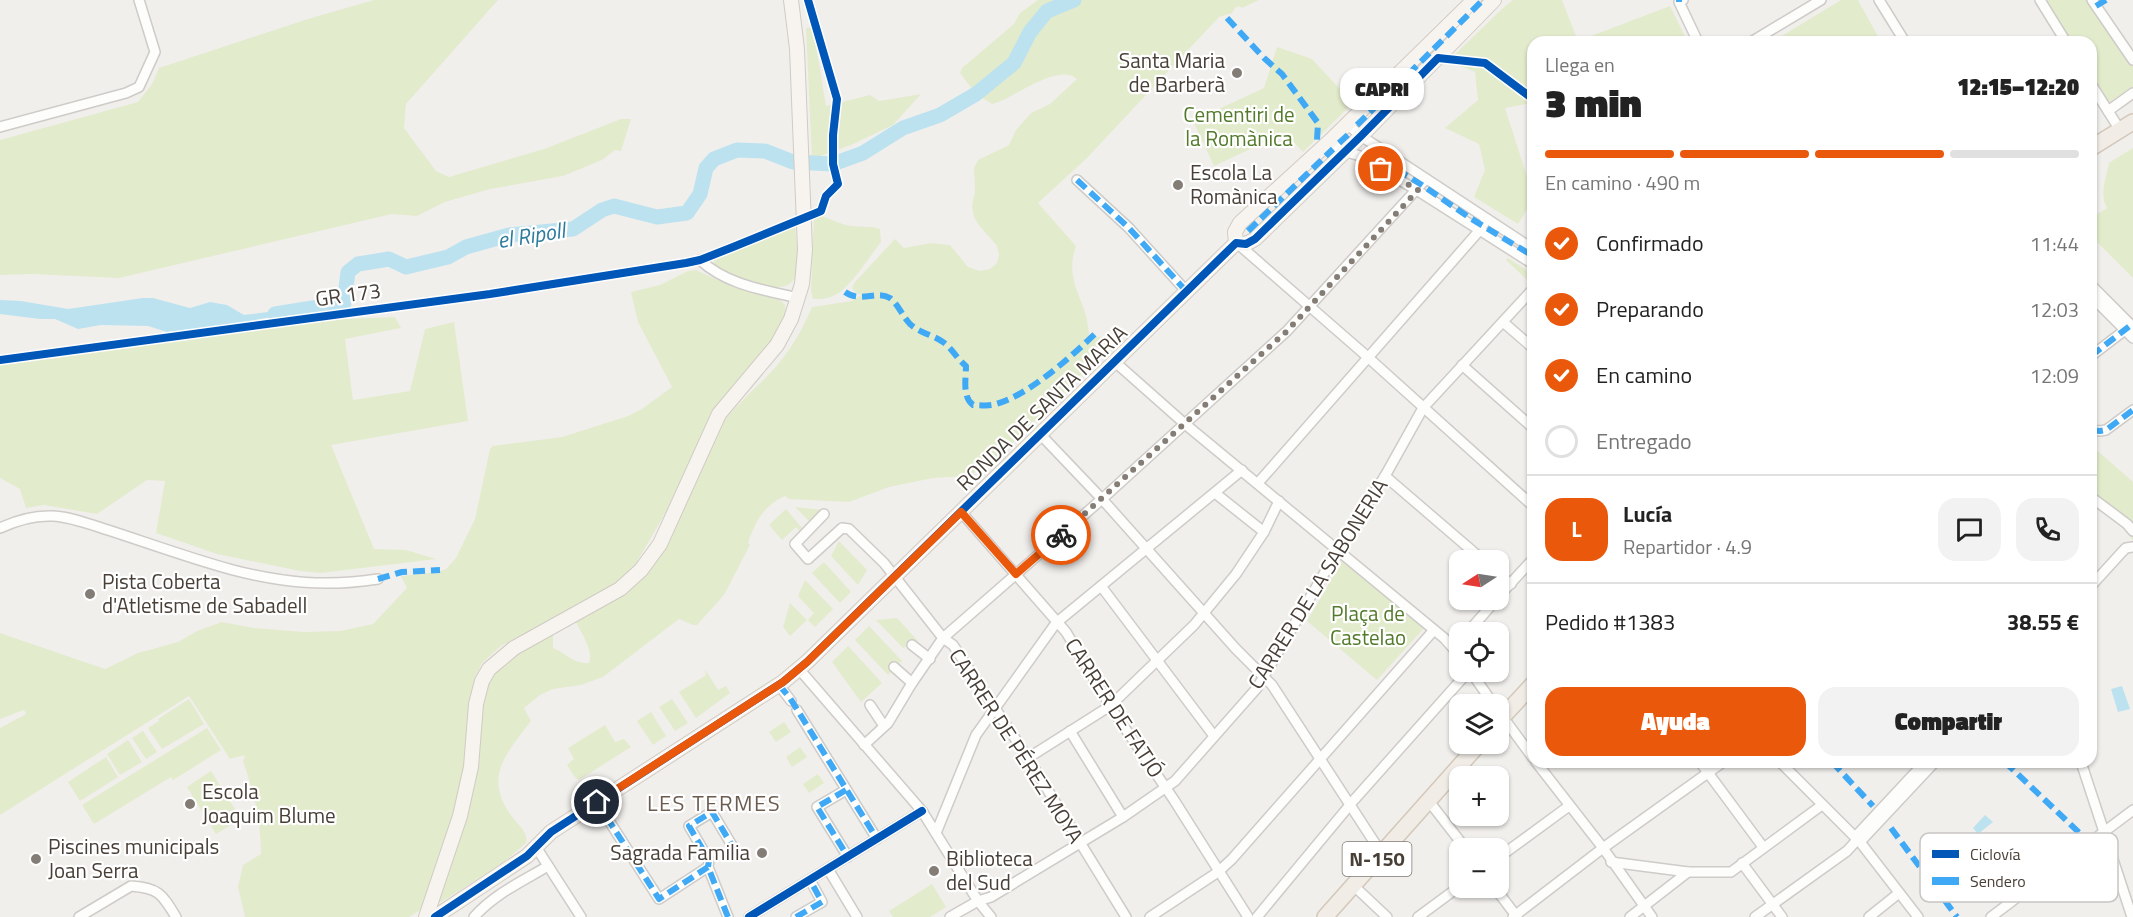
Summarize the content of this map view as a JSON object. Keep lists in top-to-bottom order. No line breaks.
{"streets":{"main road":["N-150"],"street":["RONDA DE SANTA MARIA","CARRER DE LA SABONERIA","CARRER DE FATJÓ","CARRER DE PÉREZ MOYA"],"cycle path":["GR 173"]},"crossings":[["RONDA DE SANTA MARIA","CARRER DE FATJÓ"],["RONDA DE SANTA MARIA","CARRER DE PÉREZ MOYA"],["CARRER DE LA SABONERIA","CARRER DE FATJÓ"],["CARRER DE LA SABONERIA","CARRER DE PÉREZ MOYA"]],"districts":["LES TERMES"],"water":["el Ripoll"],"parks":["Cementiri de la Romànica","Plaça de Castelao"],"places":["Santa Maria de Barberà","CAPRI","Escola La Romànica","Pista Coberta d'Atletisme de Sabadell","Escola Joaquim Blume","Sagrada Familia","Piscines municipals Joan Serra","Biblioteca del Sud"],"legend":["Ciclovía","Sendero"],"north":"left","page":{"heading":["3 min","Llega en","12:15–12:20"],"panel":["Lucía","Repartidor · 4.9","Pedido #1383","38.55 €"],"bubble":"CAPRI","bar":"En camino · 490 m","list":[["Confirmado","11:44"],["Preparando","12:03"],["En camino","12:09"],"Entregado"],"round":"L","map_buttons":["+","−"],"buttons":["Ayuda","Compartir"]}}
